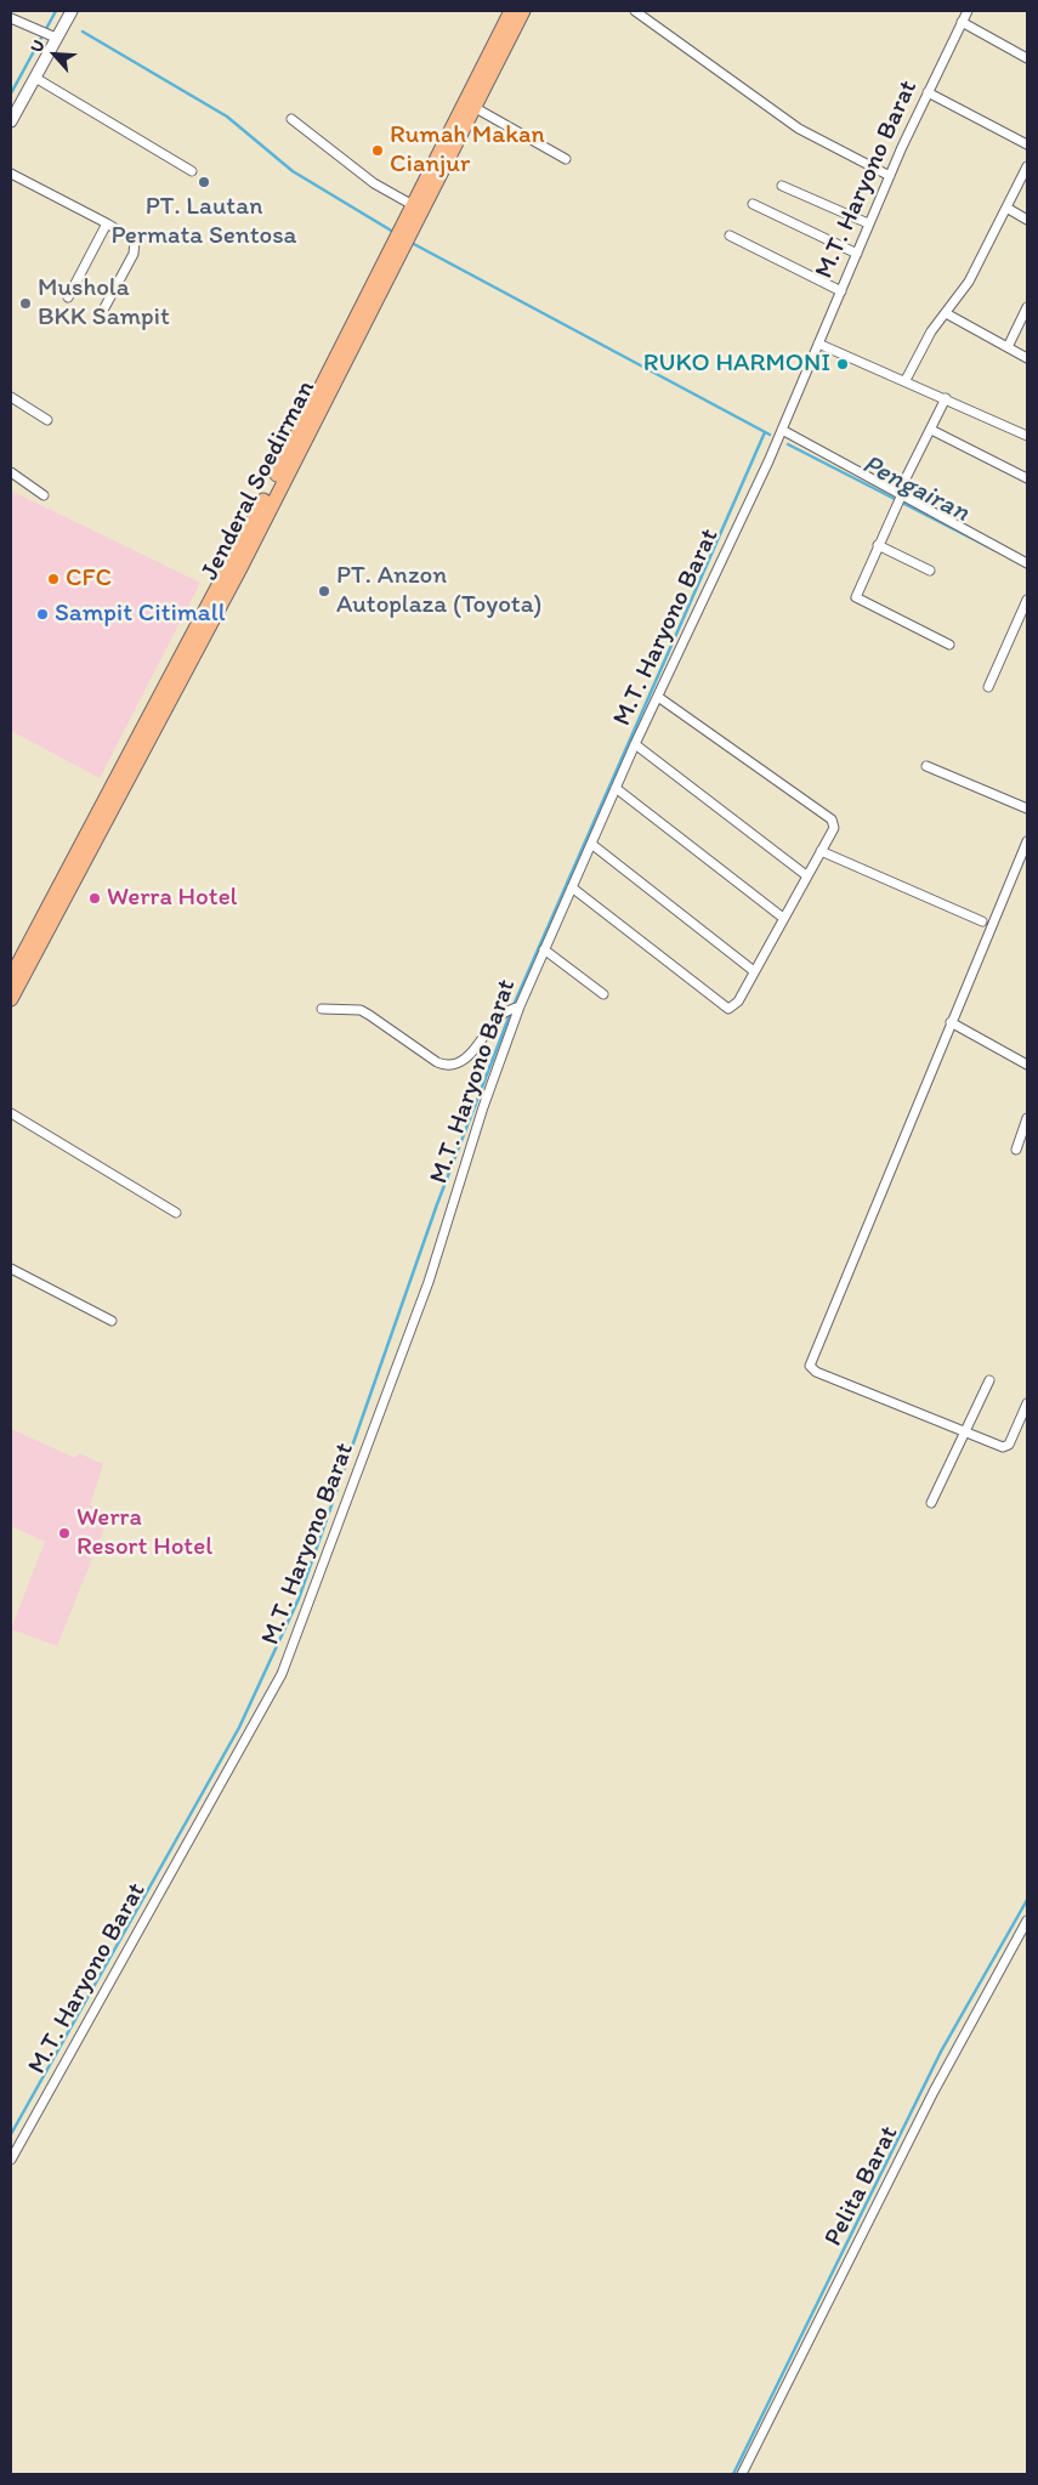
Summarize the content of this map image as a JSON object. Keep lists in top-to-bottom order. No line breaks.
{"streets":{"highway":["Jenderal Soedirman"],"street":["M.T. Haryono Barat","Pelita Barat"]},"water":["Pengairan"],"places":["Rumah Makan Cianjur","PT. Lautan Permata Sentosa","Mushola BKK Sampit","RUKO HARMONI","CFC","PT. Anzon Autoplaza (Toyota)","Sampit Citimall","Werra Hotel","Werra Resort Hotel"],"north":"top left"}
